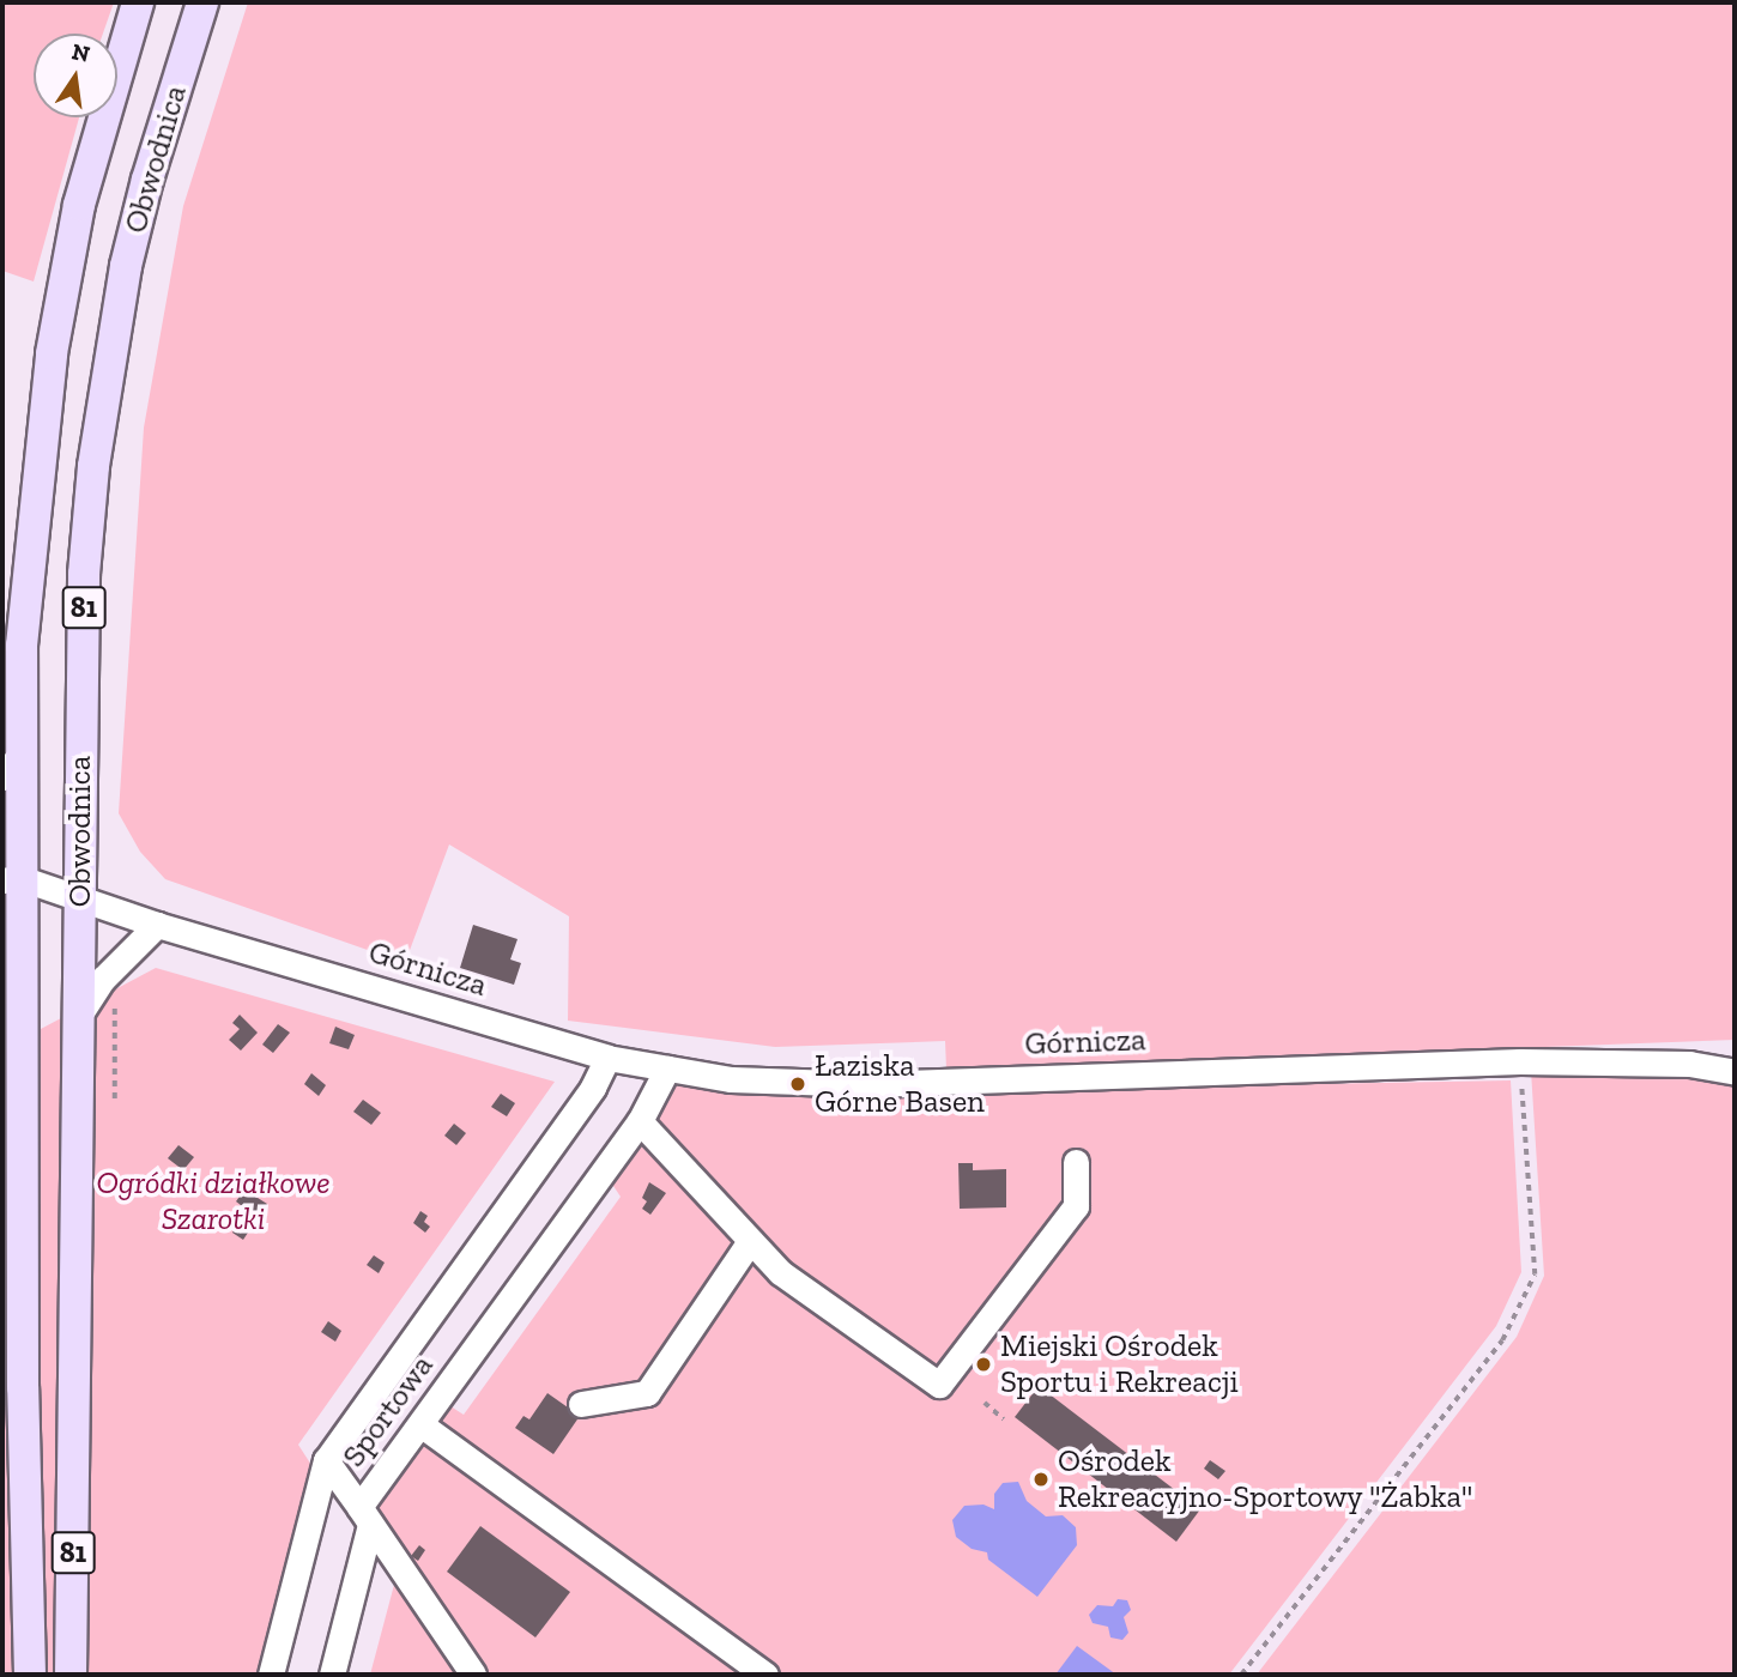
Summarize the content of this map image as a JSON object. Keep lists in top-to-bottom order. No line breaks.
{"streets":{"main road":["Obwodnica","81"],"street":["Górnicza","Sportowa"]},"crossings":[["Obwodnica","Górnicza"],["Górnicza","Sportowa"]],"parks":["Ogródki działkowe Szarotki"],"places":["Łaziska Górne Basen","Miejski Ośrodek Sportu i Rekreacji","Ośrodek Rekreacyjno-Sportowy \"Żabka\""],"north":"top"}
